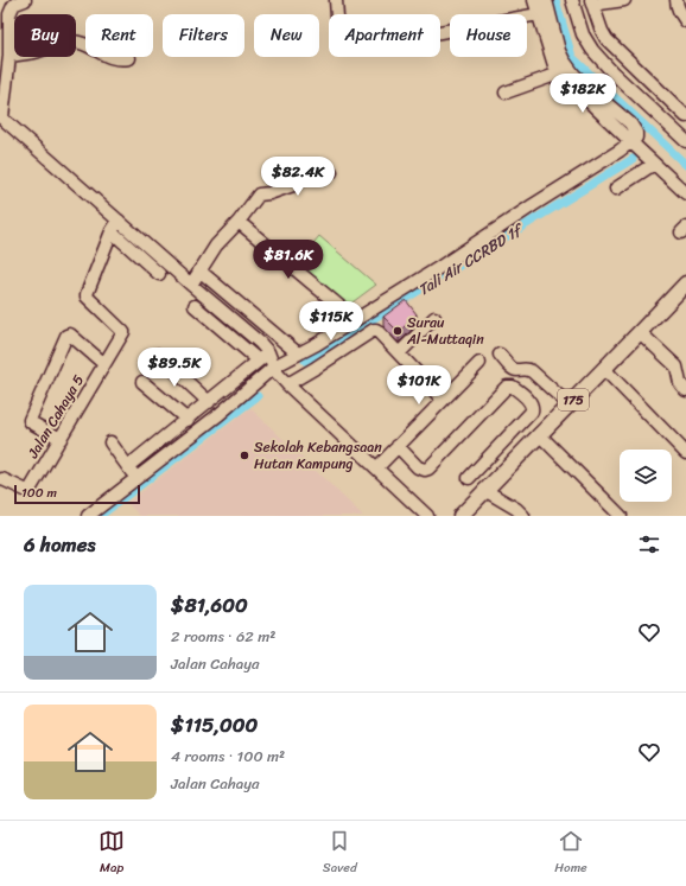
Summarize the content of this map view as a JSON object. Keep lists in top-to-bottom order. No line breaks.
{"streets":{"main road":["175"],"street":["Jalan Cahaya 5"]},"water":["Tali Air CCRBD 1f"],"places":["Surau Al-Muttaqin","Sekolah Kebangsaan Hutan Kampung"],"scale_bar":"100 m","page":{"chip":["Buy","Rent","Filters","New","Apartment","House"],"price":["$182K","$82.4K","$81.6K","$115K","$89.5K","$101K"],"scale":"100 m","heading":"6 homes","list":[{"name":"$81,600","note":"2 rooms · 62 m² · Jalan Cahaya"},{"name":"$115,000","note":"4 rooms · 100 m² · Jalan Cahaya"}],"tabs":["Map","Saved","Home"]}}
